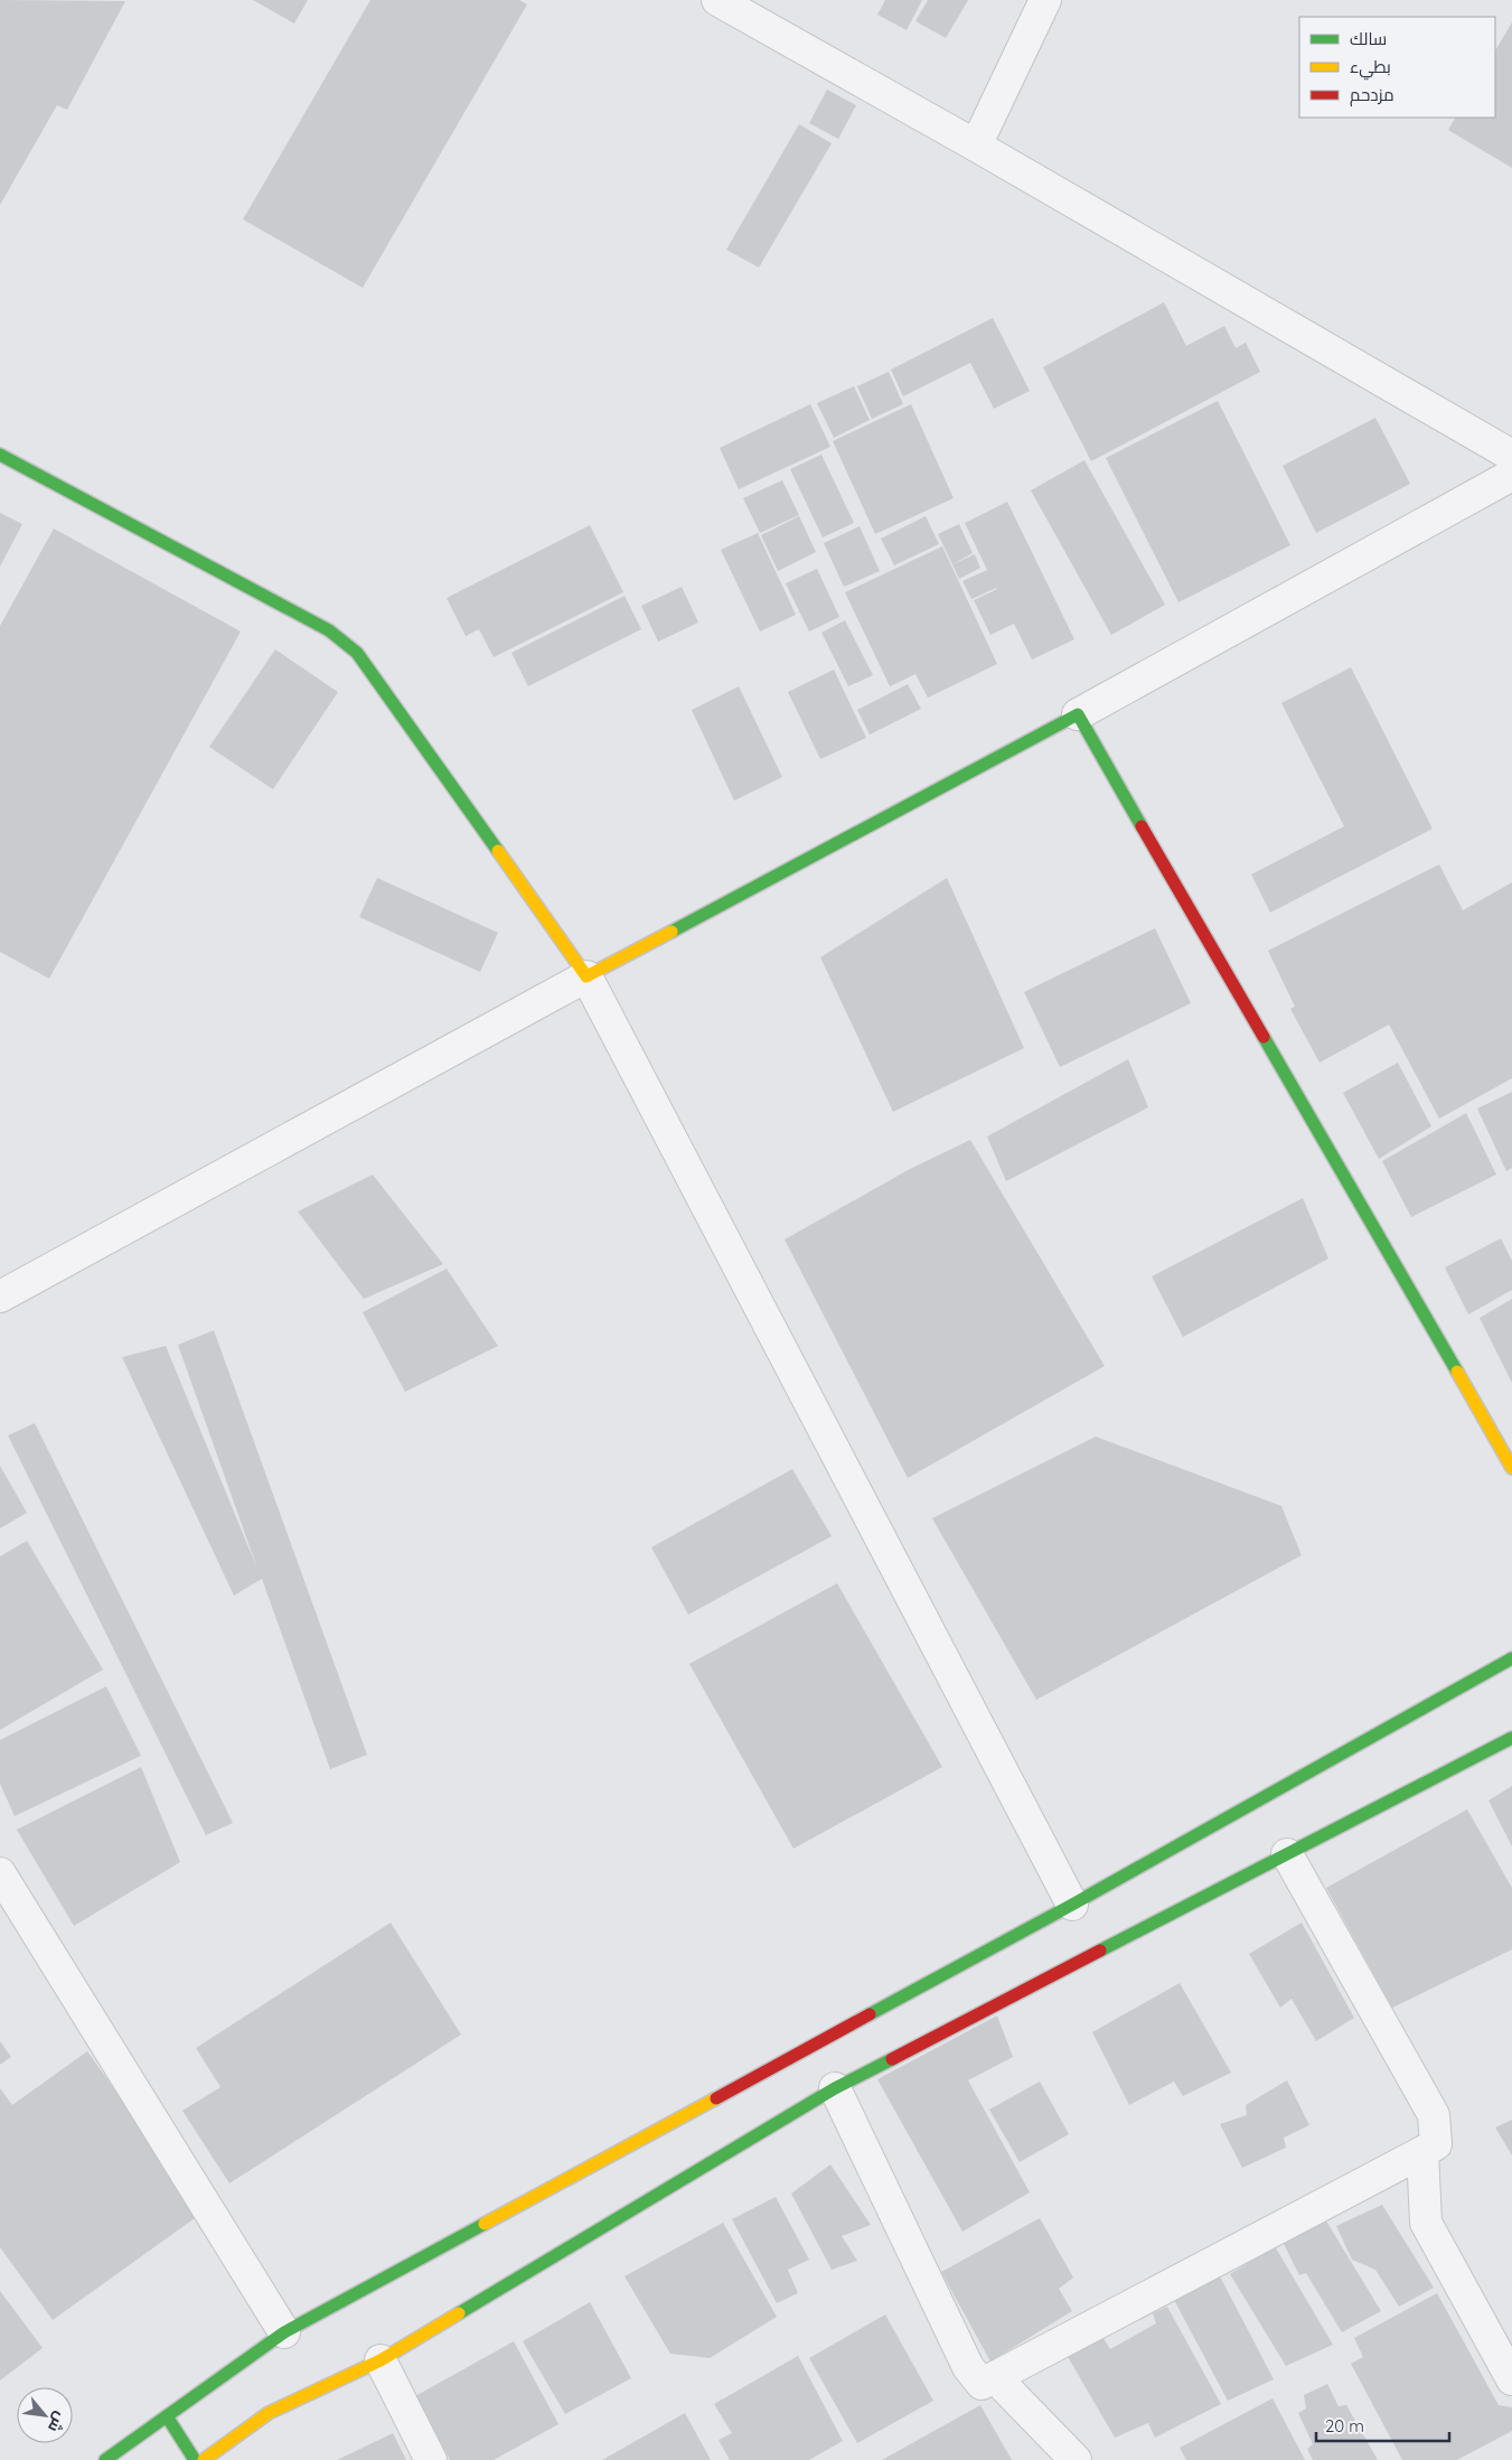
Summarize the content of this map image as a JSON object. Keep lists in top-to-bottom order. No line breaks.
{"legend":["سالك","بطيء","مزدحم"],"scale_bar":"20 m","north":"bottom right"}
